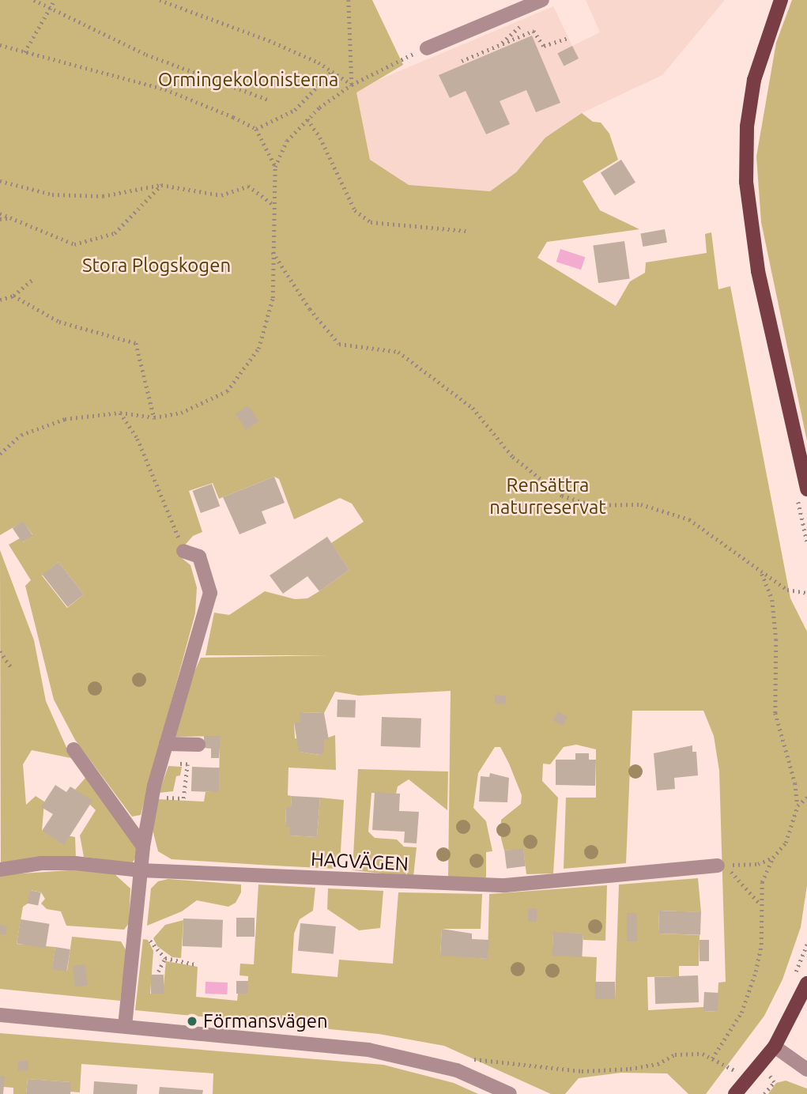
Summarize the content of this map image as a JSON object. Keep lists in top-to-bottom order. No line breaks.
{"streets":{"street":["HAGVÄGEN"]},"parks":["Ormingekolonisterna","Stora Plogskogen","Rensättra naturreservat"],"places":["Förmansvägen"]}
